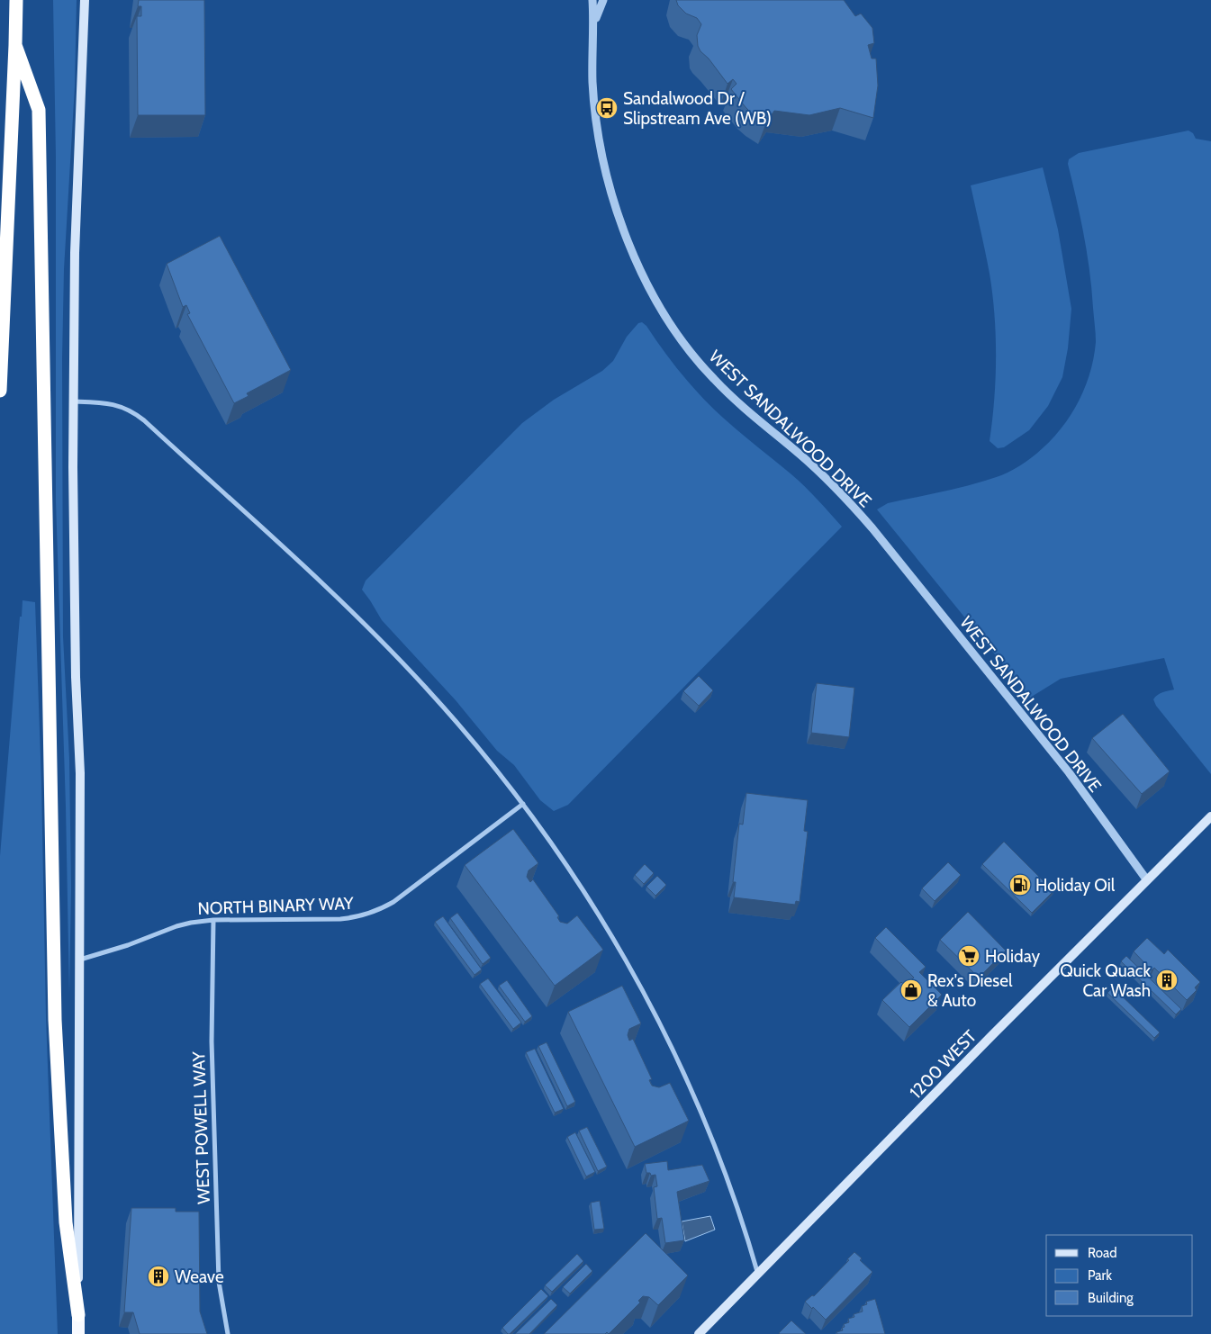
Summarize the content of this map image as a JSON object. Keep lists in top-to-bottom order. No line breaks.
{"streets":{"main road":["1200 WEST"],"street":["WEST SANDALWOOD DRIVE","NORTH BINARY WAY","WEST POWELL WAY"]},"crossings":[["WEST SANDALWOOD DRIVE","1200 WEST"],["NORTH BINARY WAY","WEST POWELL WAY"]],"places":{"bus stop":["Sandalwood Dr / Slipstream Ave (WB)"],"fuel station":["Holiday Oil"],"supermarket":["Holiday"],"building":["Quick Quack Car Wash","Weave"],"shop":["Rex's Diesel & Auto"]},"legend":["Road","Park","Building"]}
